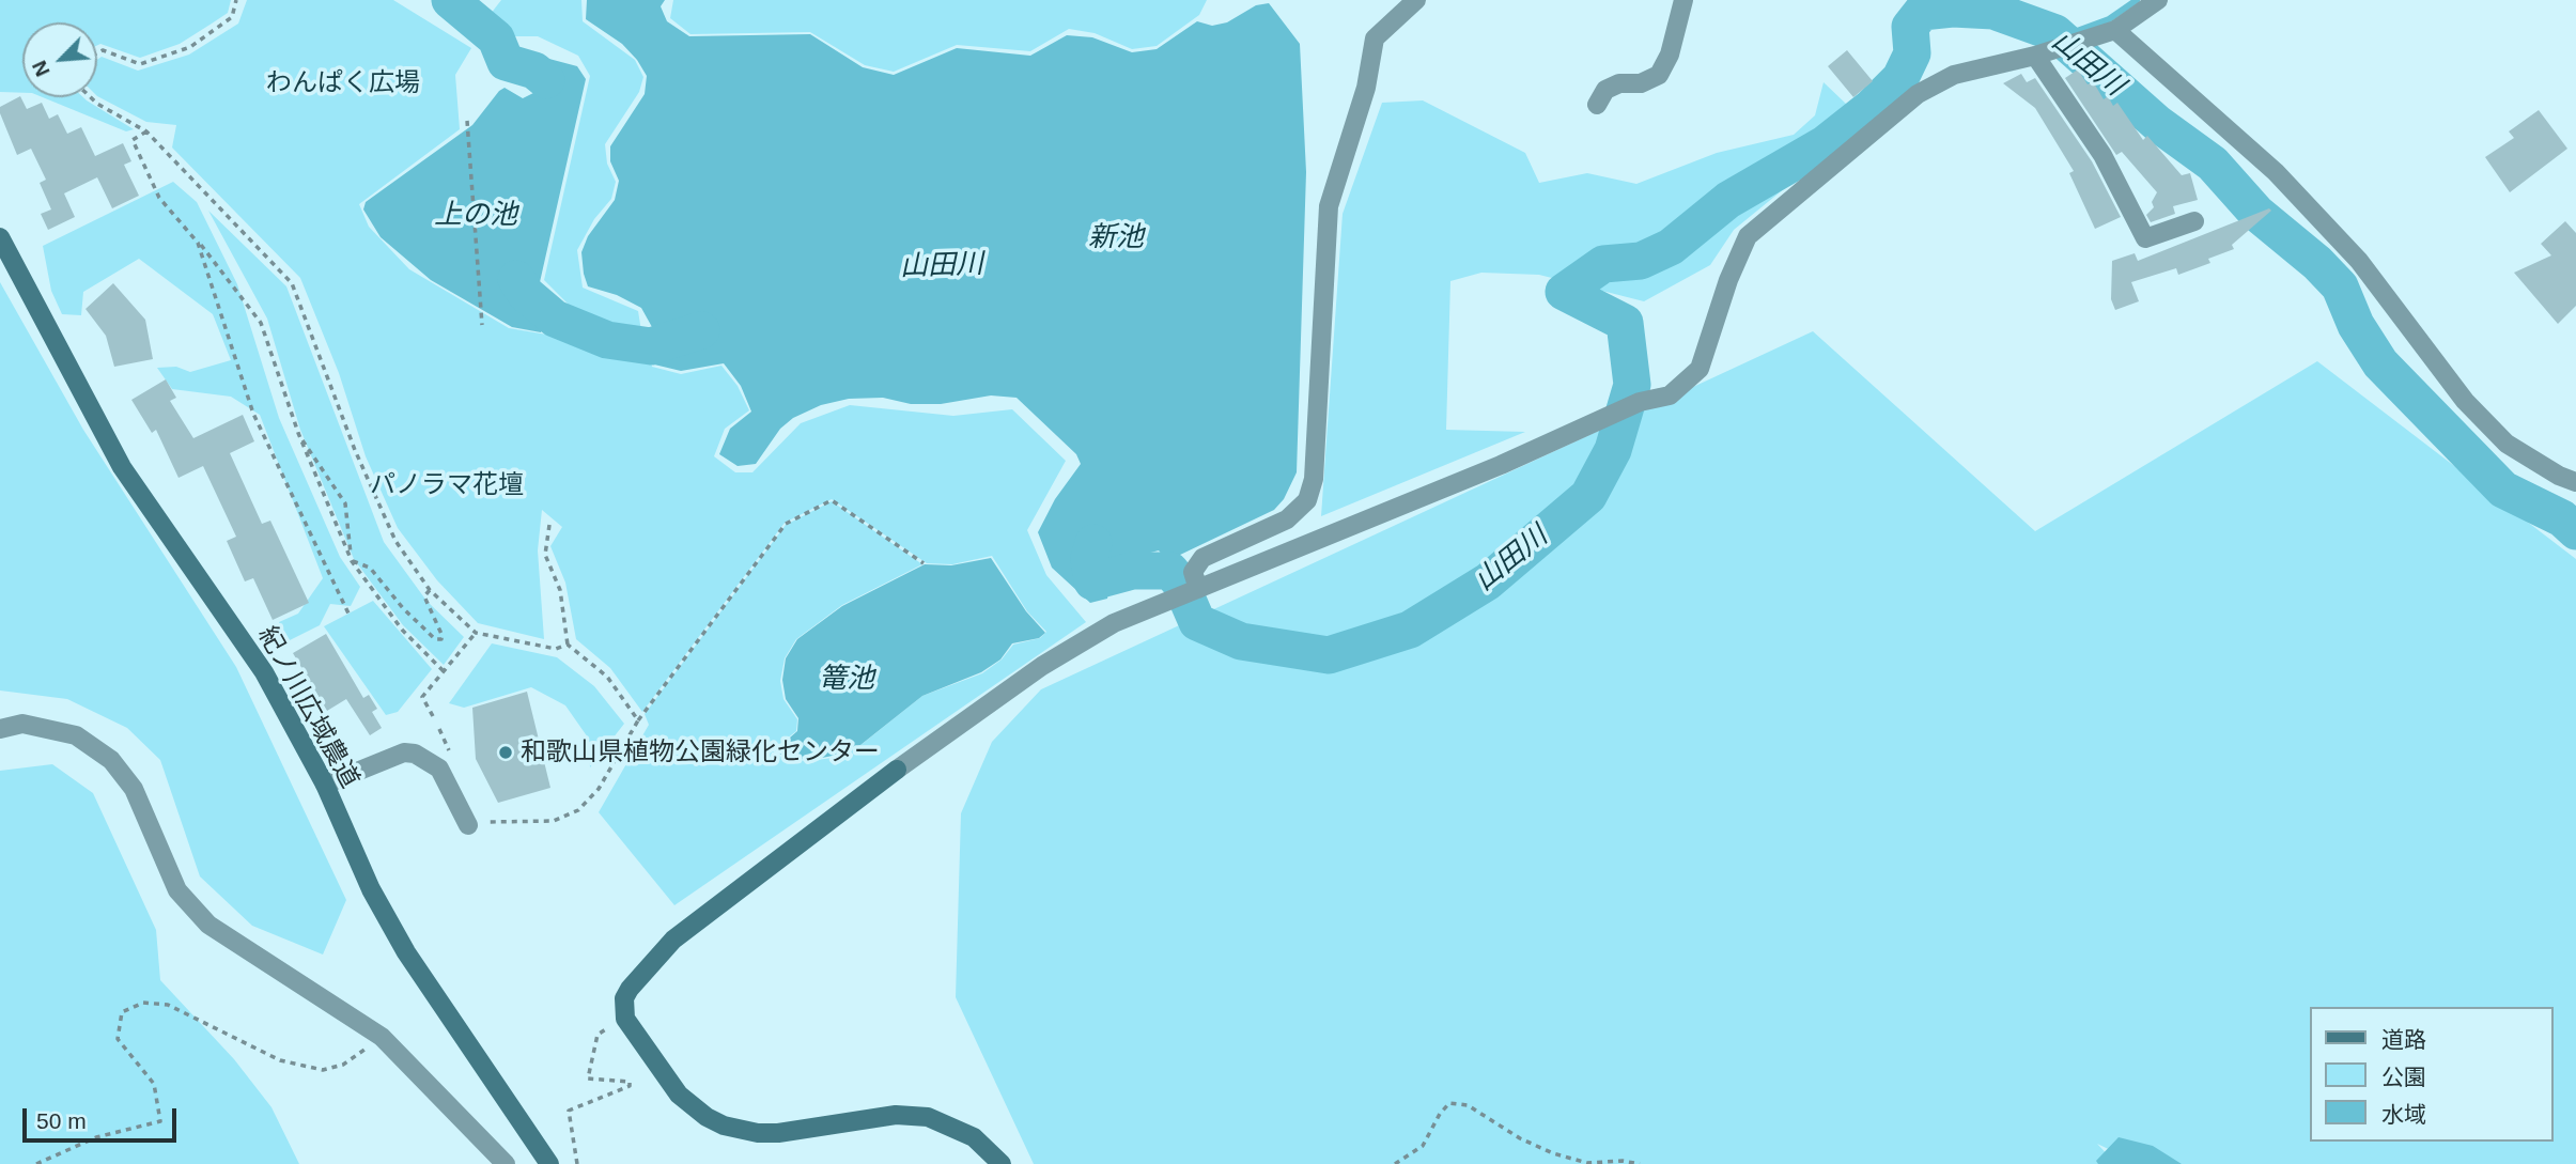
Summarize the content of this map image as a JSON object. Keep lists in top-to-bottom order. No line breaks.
{"streets":{"street":["紀ノ川広域農道"]},"water":["山田川","上の池","新池","篭池"],"parks":["わんぱく広場","パノラマ花壇"],"places":["和歌山県植物公園緑化センター"],"legend":["道路","公園","水域"],"scale_bar":"50 m","north":"bottom left"}
